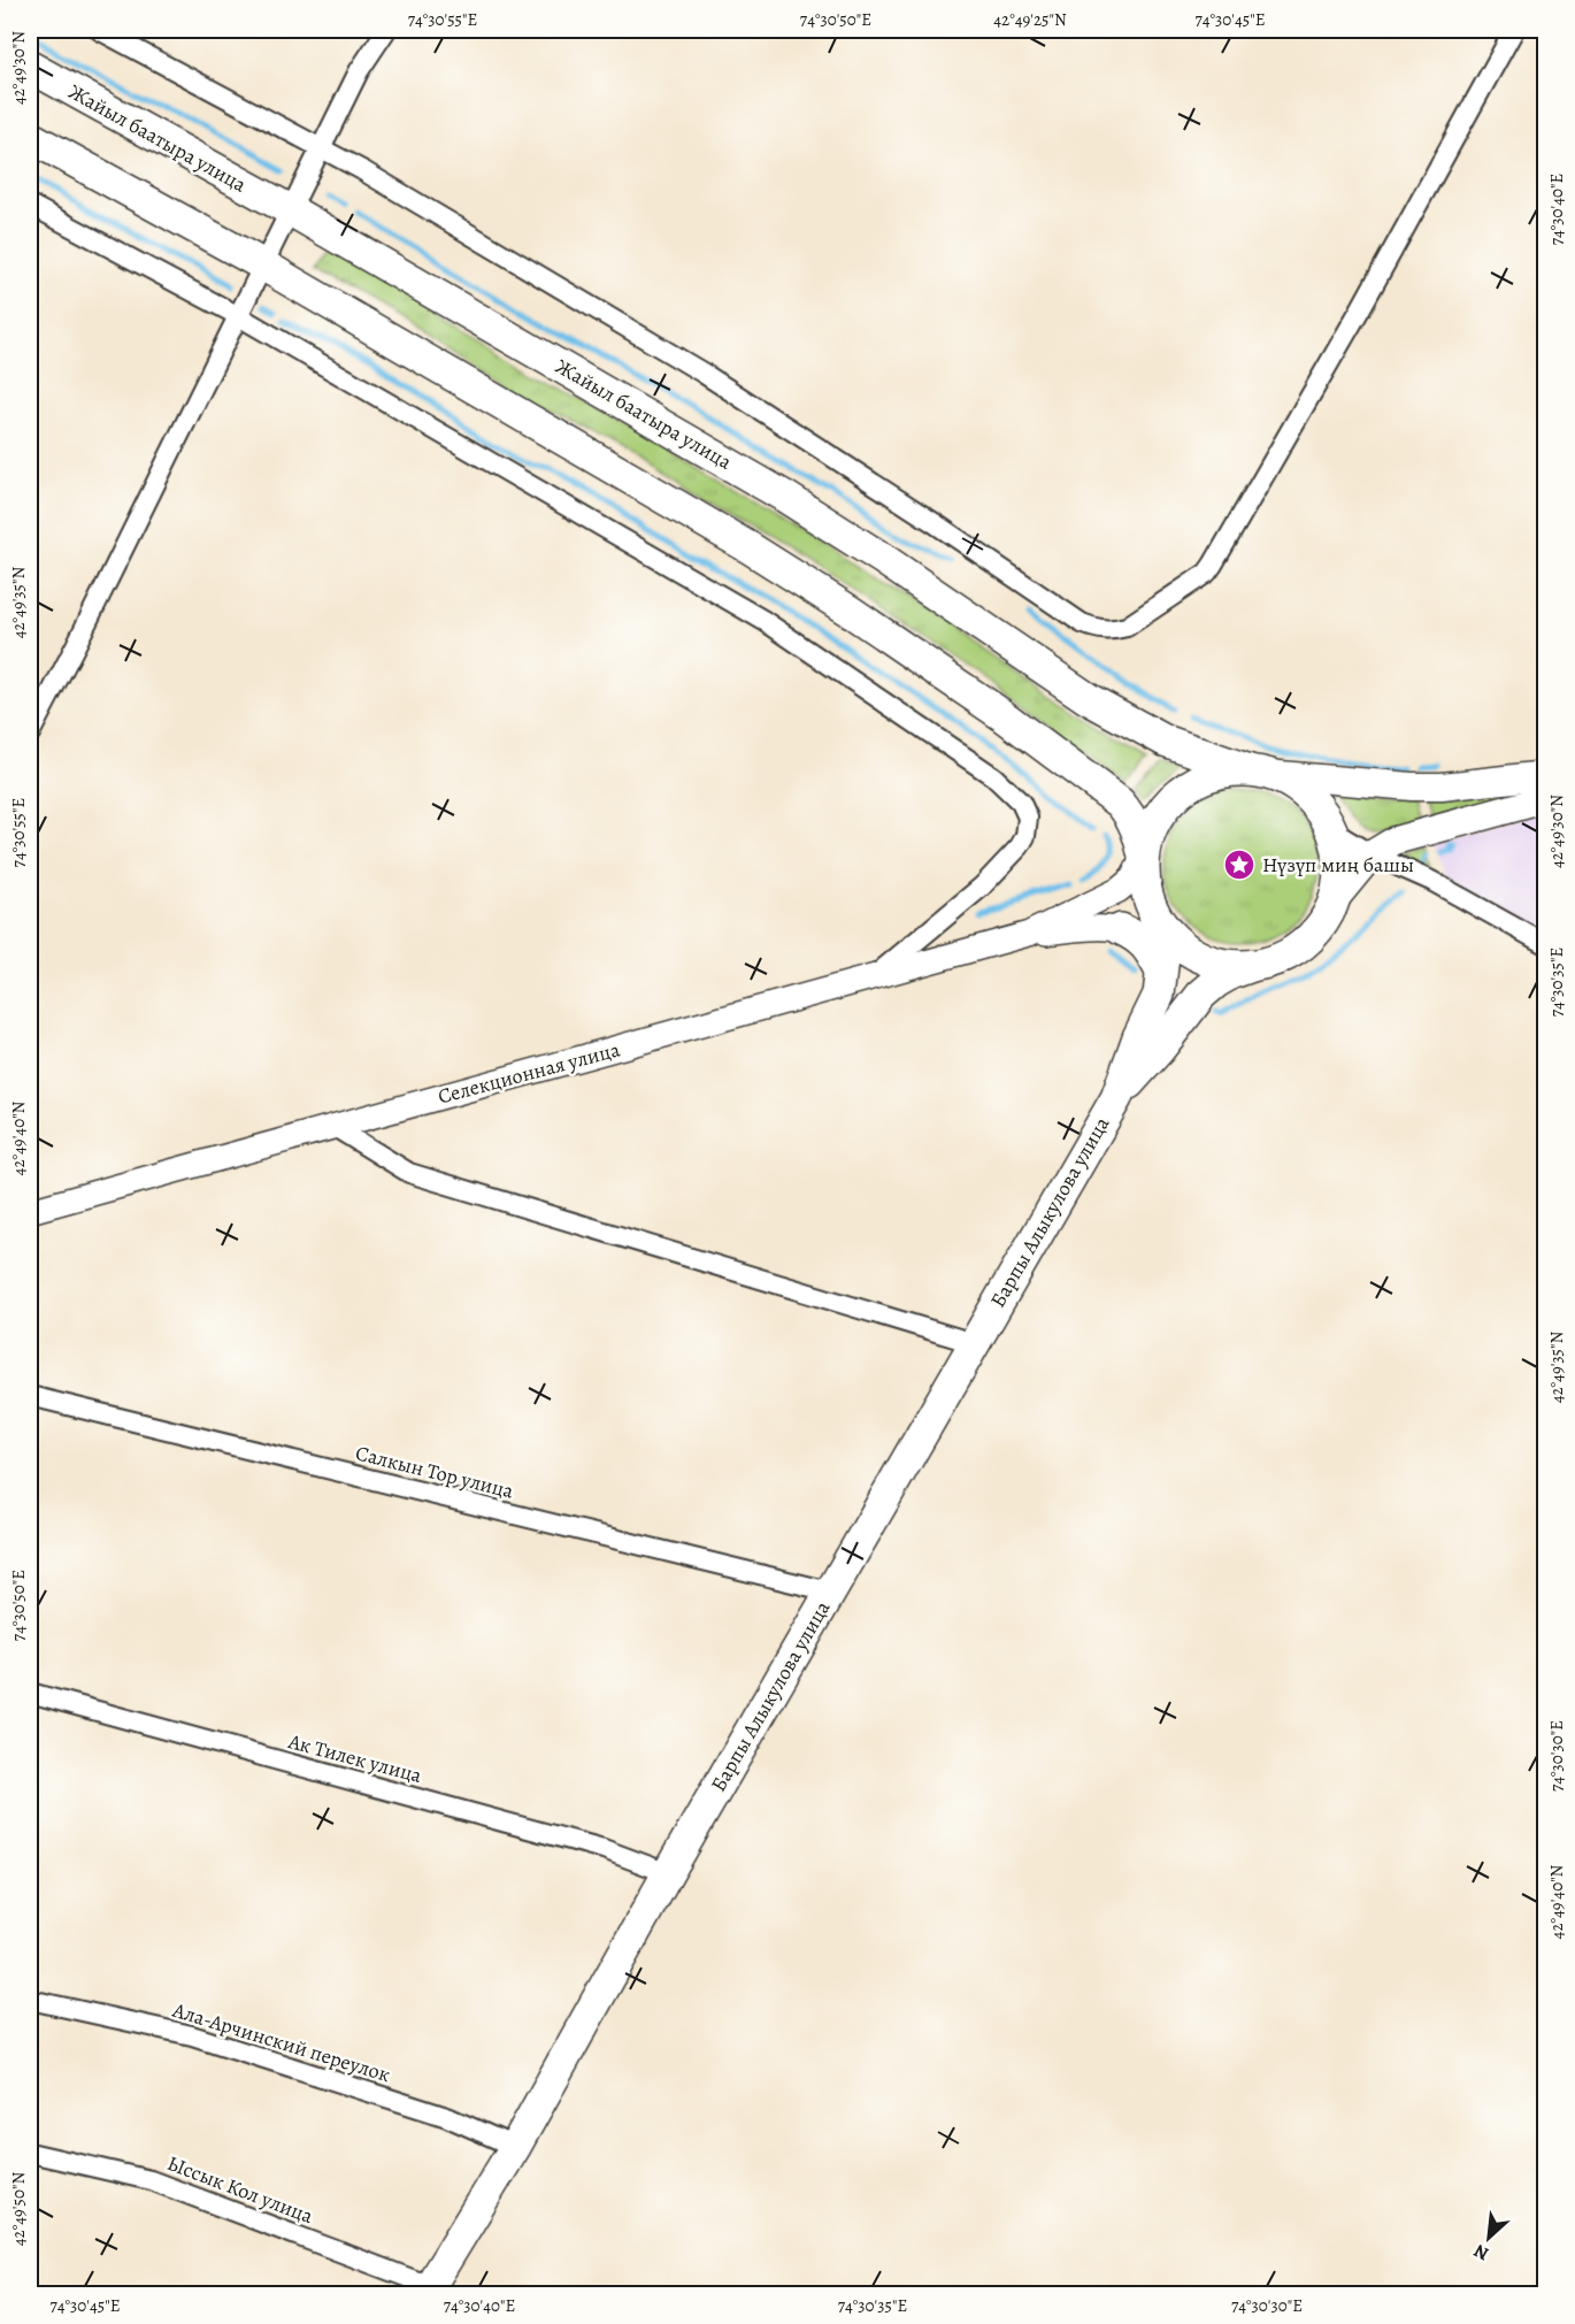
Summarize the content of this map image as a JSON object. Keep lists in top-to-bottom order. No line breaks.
{"streets":{"main road":["Жайыл баатыра улица","Барпы Алыкулова улица"],"street":["Селекционная улица","Салкын Тор улица","Ак Тилек улица","Ала-Арчинский переулок","Ыссык Кол улица"]},"crossings":[["Жайыл баатыра улица","Селекционная улица"],["Жайыл баатыра улица","Барпы Алыкулова улица"],["Селекционная улица","Барпы Алыкулова улица"],["Барпы Алыкулова улица","Салкын Тор улица"],["Барпы Алыкулова улица","Ак Тилек улица"],["Барпы Алыкулова улица","Ала-Арчинский переулок"],["Барпы Алыкулова улица","Ыссык Кол улица"]],"places":{"place":["Нүзүп миң башы"]},"north":"bottom left","coordinates":["74°30'55\"E","74°30'50\"E","42°49'25\"N","74°30'45\"E","42°49'30\"N","74°30'40\"E","42°49'35\"N","74°30'35\"E","42°49'40\"N","74°30'30\"E","42°49'50\"N"]}
